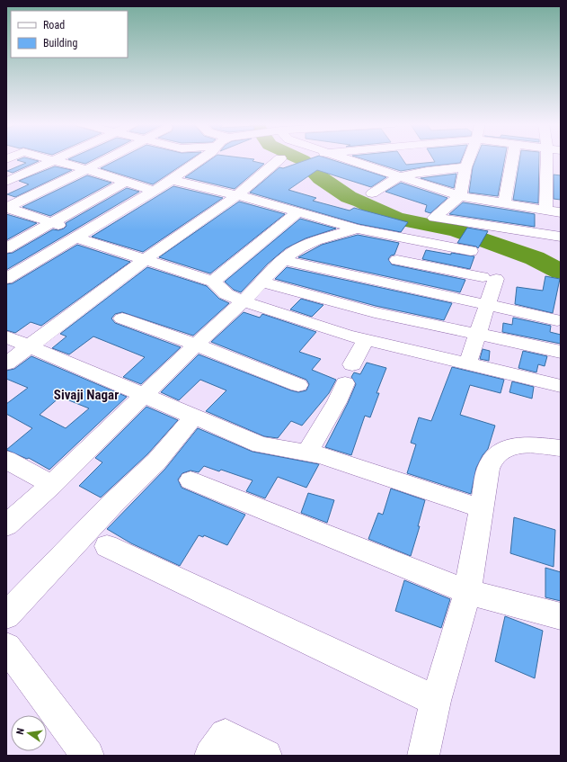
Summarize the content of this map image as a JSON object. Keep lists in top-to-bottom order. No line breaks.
{"districts":["Sivaji Nagar"],"legend":["Road","Building"],"north":"left"}
